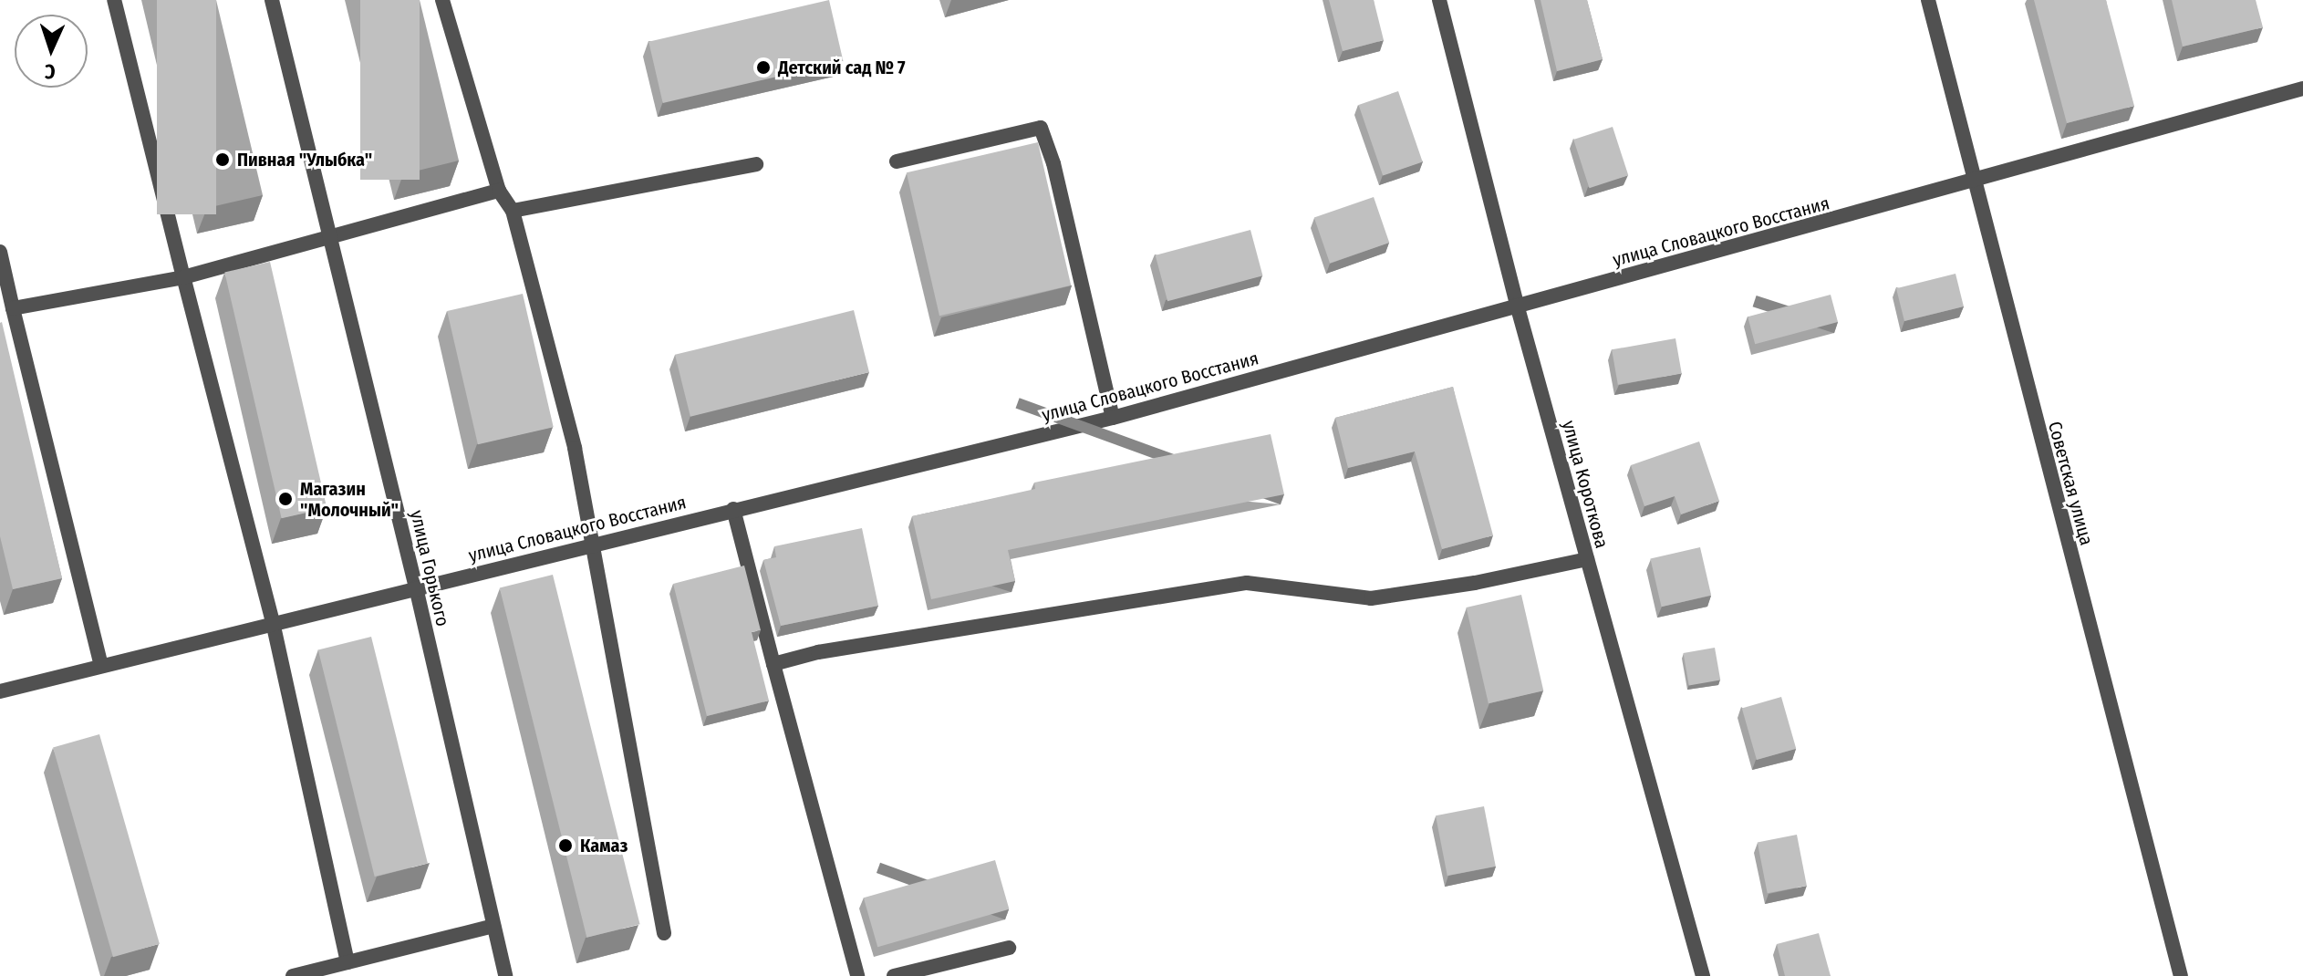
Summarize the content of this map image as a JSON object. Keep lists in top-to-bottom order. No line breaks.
{"streets":{"street":["улица Словацкого Восстания","Советская улица","улица Короткова","улица Горького"]},"crossings":[["улица Словацкого Восстания","Советская улица"],["улица Словацкого Восстания","улица Короткова"],["улица Словацкого Восстания","улица Горького"]],"places":["Детский сад № 7","Пивная \"Улыбка\"","Магазин \"Молочный\"","Камаз"],"north":"bottom"}
